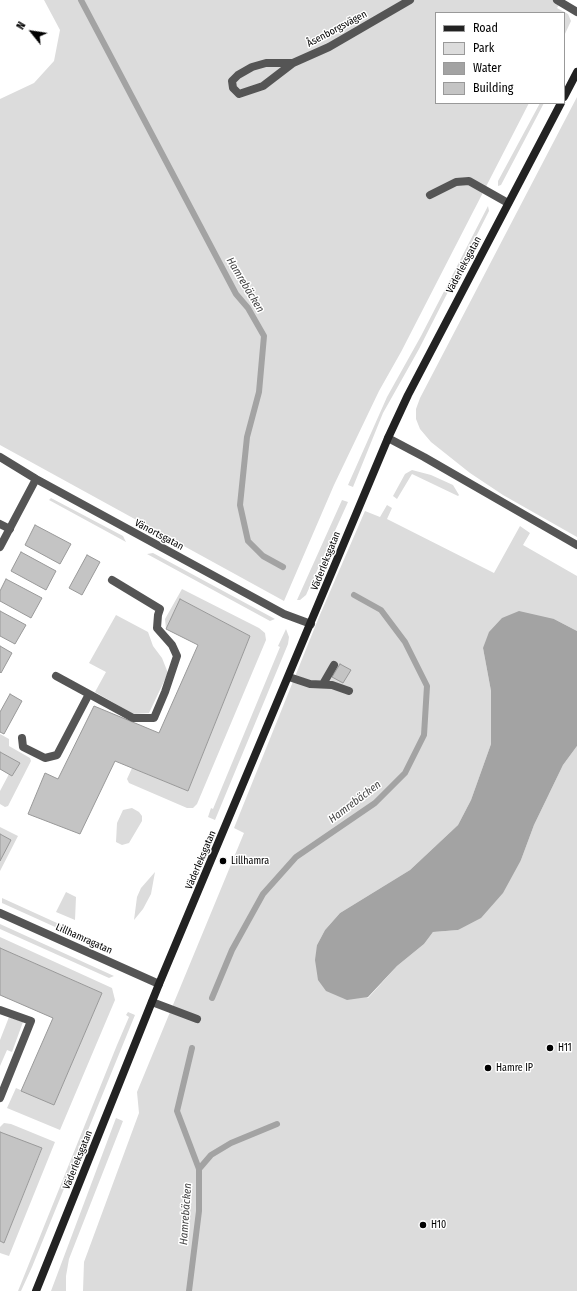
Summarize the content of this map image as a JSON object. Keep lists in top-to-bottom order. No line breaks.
{"streets":{"street":["Åsenborgsvägen","Väderleksgatan","Vänortsgatan","Lillhamragatan"]},"crossings":[["Väderleksgatan","Vänortsgatan"],["Väderleksgatan","Lillhamragatan"]],"water":["Hamrebäcken"],"places":["Lillhamra","H11","Hamre IP","H10"],"legend":["Road","Park","Water","Building"],"north":"top left"}
